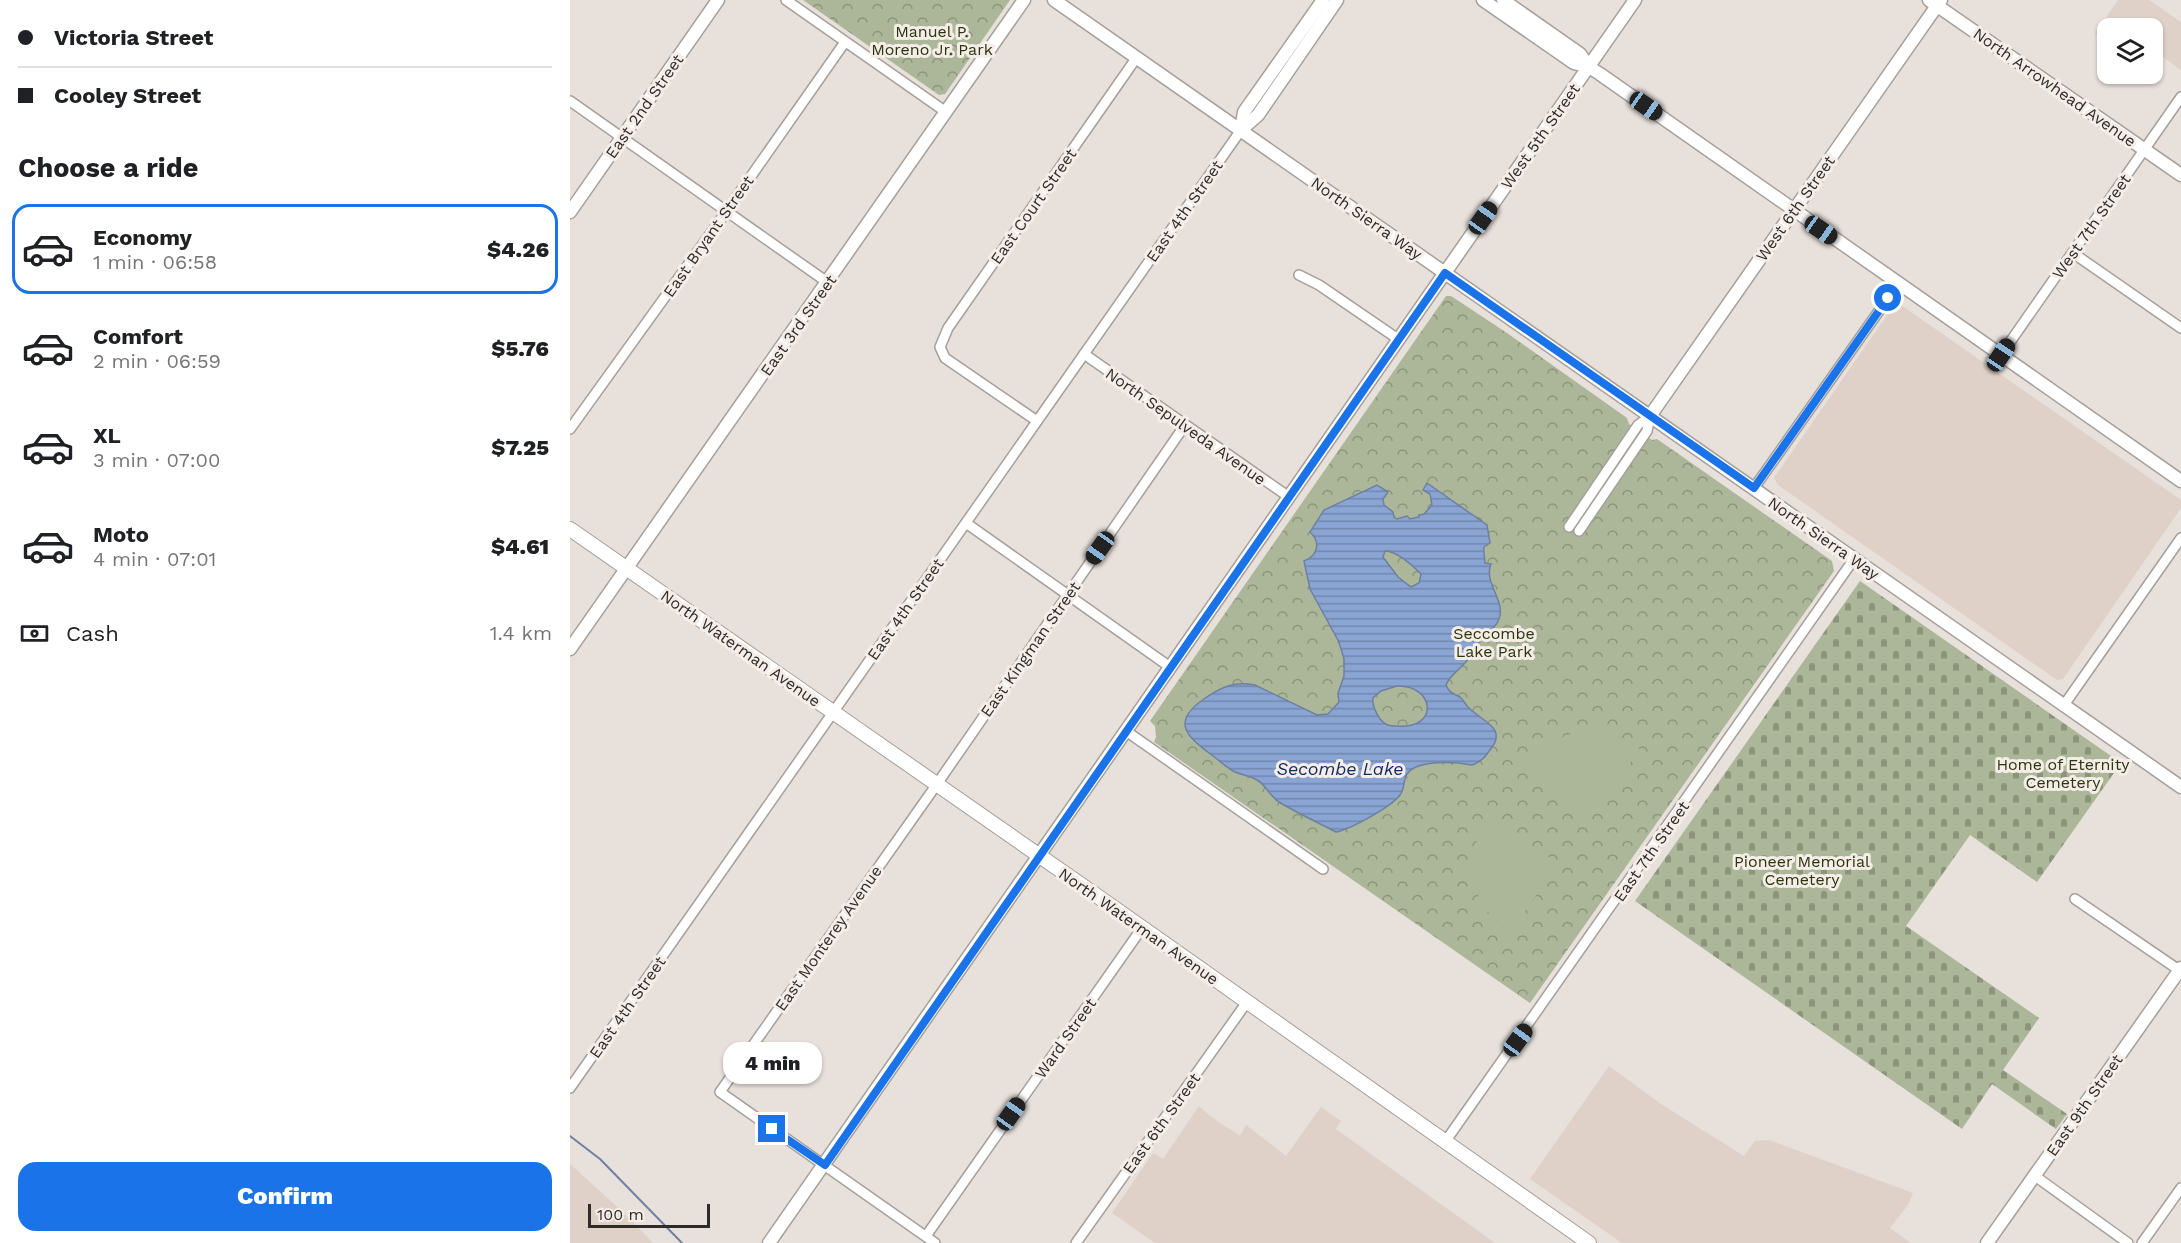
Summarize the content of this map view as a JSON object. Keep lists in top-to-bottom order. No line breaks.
{"streets":{"main road":["North Waterman Avenue"],"street":["North Arrowhead Avenue","East 2nd Street","West 5th Street","East Court Street","West 6th Street","East 4th Street","North Sierra Way","West 7th Street","East Bryant Street","East 3rd Street","North Sepulveda Avenue","East Kingman Street","East 7th Street","East Monterey Avenue","Ward Street","East 9th Street","East 6th Street"]},"crossings":[["North Arrowhead Avenue","West 6th Street"],["North Arrowhead Avenue","West 7th Street"],["West 5th Street","North Sierra Way"],["West 5th Street","North Sepulveda Avenue"],["West 5th Street","North Waterman Avenue"],["East Court Street","East 4th Street"],["East Court Street","North Sierra Way"],["West 6th Street","North Sierra Way"],["East 4th Street","North Sierra Way"],["East 4th Street","North Sepulveda Avenue"],["East 4th Street","North Waterman Avenue"],["North Sierra Way","East 7th Street"],["East 3rd Street","North Waterman Avenue"],["North Sepulveda Avenue","East Kingman Street"],["North Waterman Avenue","East Kingman Street"],["North Waterman Avenue","East 7th Street"],["North Waterman Avenue","East Monterey Avenue"],["North Waterman Avenue","Ward Street"],["North Waterman Avenue","East 6th Street"],["East Kingman Street","East Monterey Avenue"]],"water":["Secombe Lake"],"parks":["Manuel P. Moreno Jr. Park","Seccombe Lake Park","Home of Eternity Cemetery","Pioneer Memorial Cemetery"],"scale_bar":"100 m","page":{"banner":["Victoria Street","Cooley Street"],"heading":"Choose a ride","list":[{"name":"Economy","note":"1 min · 06:58","value":"$4.26"},{"name":"Comfort","note":"2 min · 06:59","value":"$5.76"},{"name":"XL","note":"3 min · 07:00","value":"$7.25"},{"name":"Moto","note":"4 min · 07:01","value":"$4.61"}],"pay":["Cash","1.4 km"],"bubble":"4 min","buttons":"Confirm","scale":"100 m"}}
